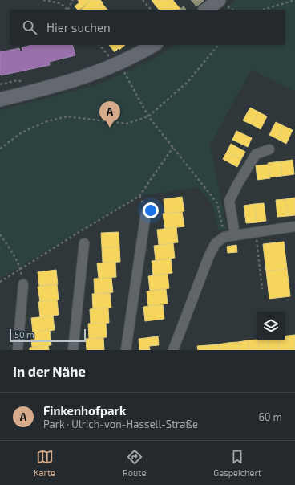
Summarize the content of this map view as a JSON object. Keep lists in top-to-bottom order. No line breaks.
{"scale_bar":"50 m","page":{"search":"Hier suchen","pins":"A","scale":"50 m","heading":"In der Nähe","list":[{"mark":"A","name":"Finkenhofpark","note":"Park · Ulrich-von-Hassell-Straße","value":"60 m"}],"nav":["Karte","Route","Gespeichert"]}}
